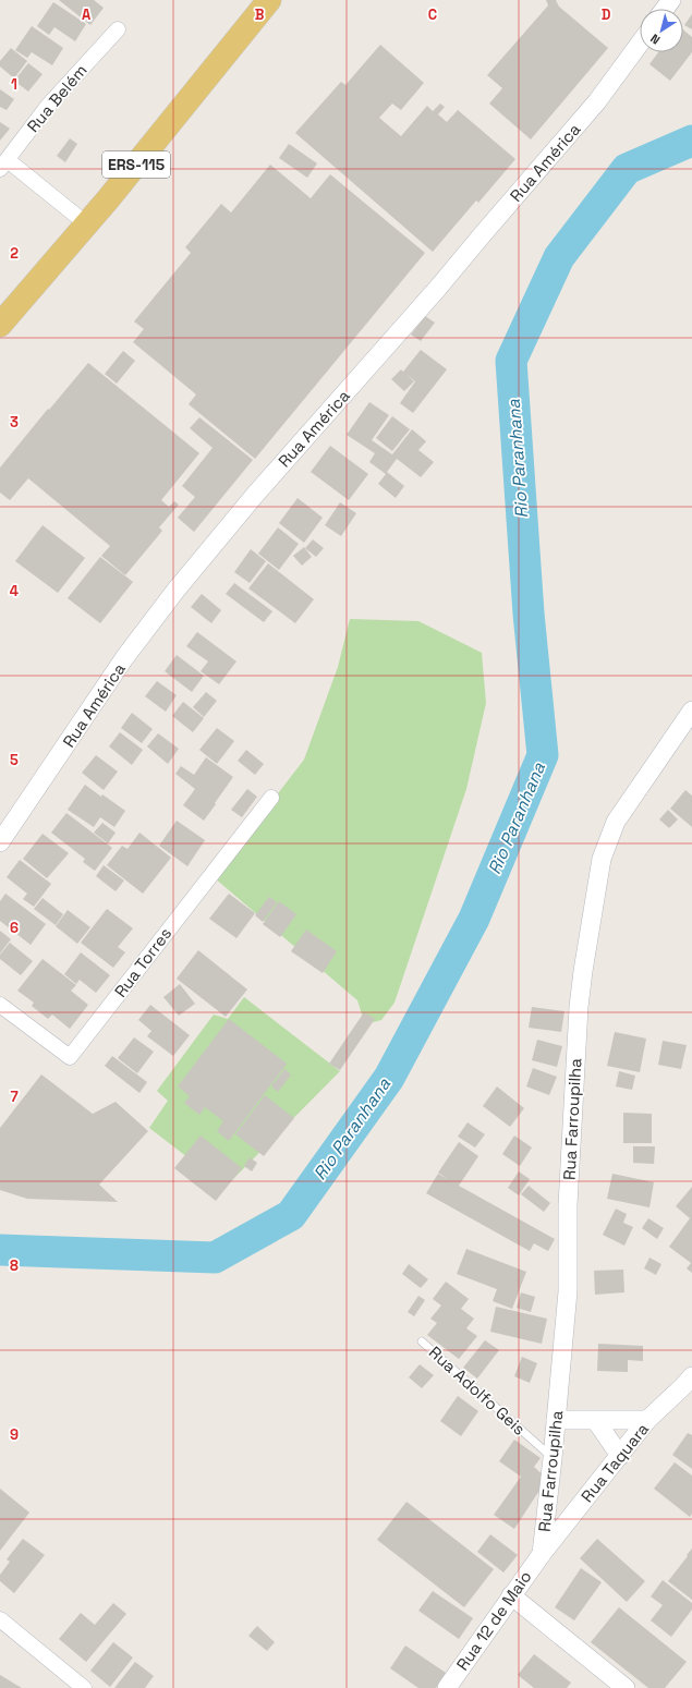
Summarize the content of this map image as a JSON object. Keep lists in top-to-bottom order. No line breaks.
{"streets":{"main road":["ERS-115"],"street":["Rua Belém","Rua América","Rua Torres","Rua Farroupilha","Rua Taquara","Rua 12 de Maio"],"lane":["Rua Adolfo Geis"]},"crossings":[["Rua Farroupilha","Rua Adolfo Geis"],["Rua Farroupilha","Rua Taquara"],["Rua Farroupilha","Rua 12 de Maio"],["Rua Taquara","Rua 12 de Maio"]],"water":["Rio Paranhana"],"north":"bottom left","grid":{"columns":["A","B","C","D"],"rows":["1","2","3","4","5","6","7","8","9"]}}
